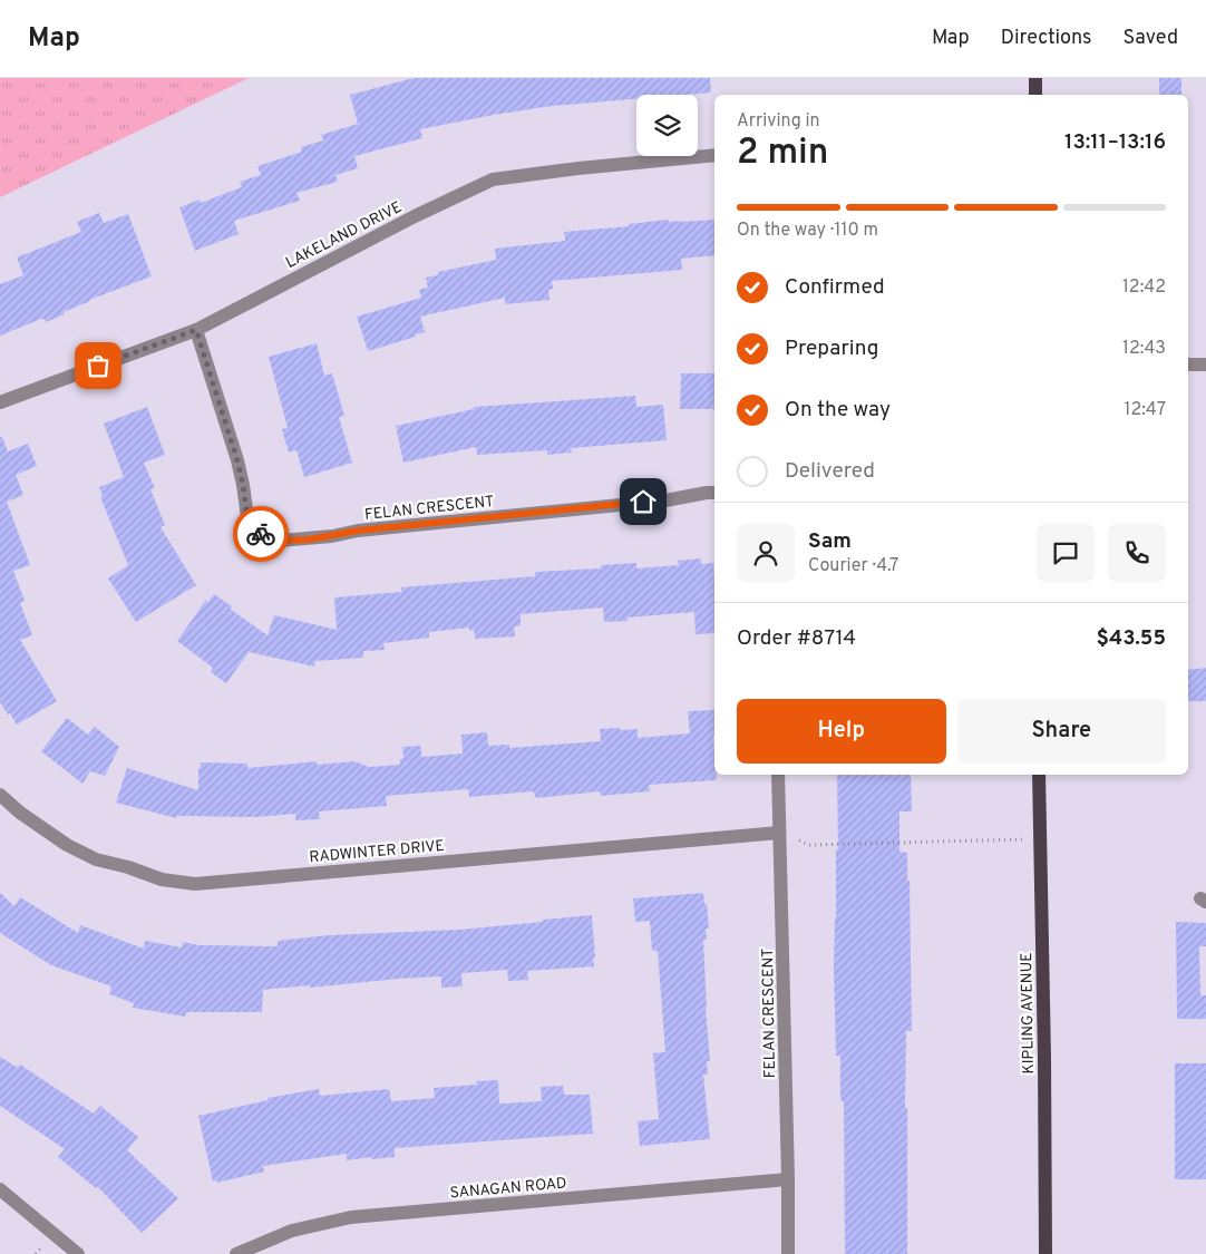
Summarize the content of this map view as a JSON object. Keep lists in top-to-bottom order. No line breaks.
{"streets":{"main road":["KIPLING AVENUE"],"street":["LAKELAND DRIVE","FELAN CRESCENT","RADWINTER DRIVE","SANAGAN ROAD"]},"crossings":[["LAKELAND DRIVE","FELAN CRESCENT"],["FELAN CRESCENT","RADWINTER DRIVE"],["FELAN CRESCENT","SANAGAN ROAD"]],"page":{"header":"Map","nav":["Map","Directions","Saved"],"heading":["2 min","Arriving in","13:11–13:16"],"panel":["Sam","Courier · 4.7","Order #8714","$43.55"],"bar":"On the way · 110 m","list":[["Confirmed","12:42"],["Preparing","12:43"],["On the way","12:47"],"Delivered"],"buttons":["Help","Share"]}}
